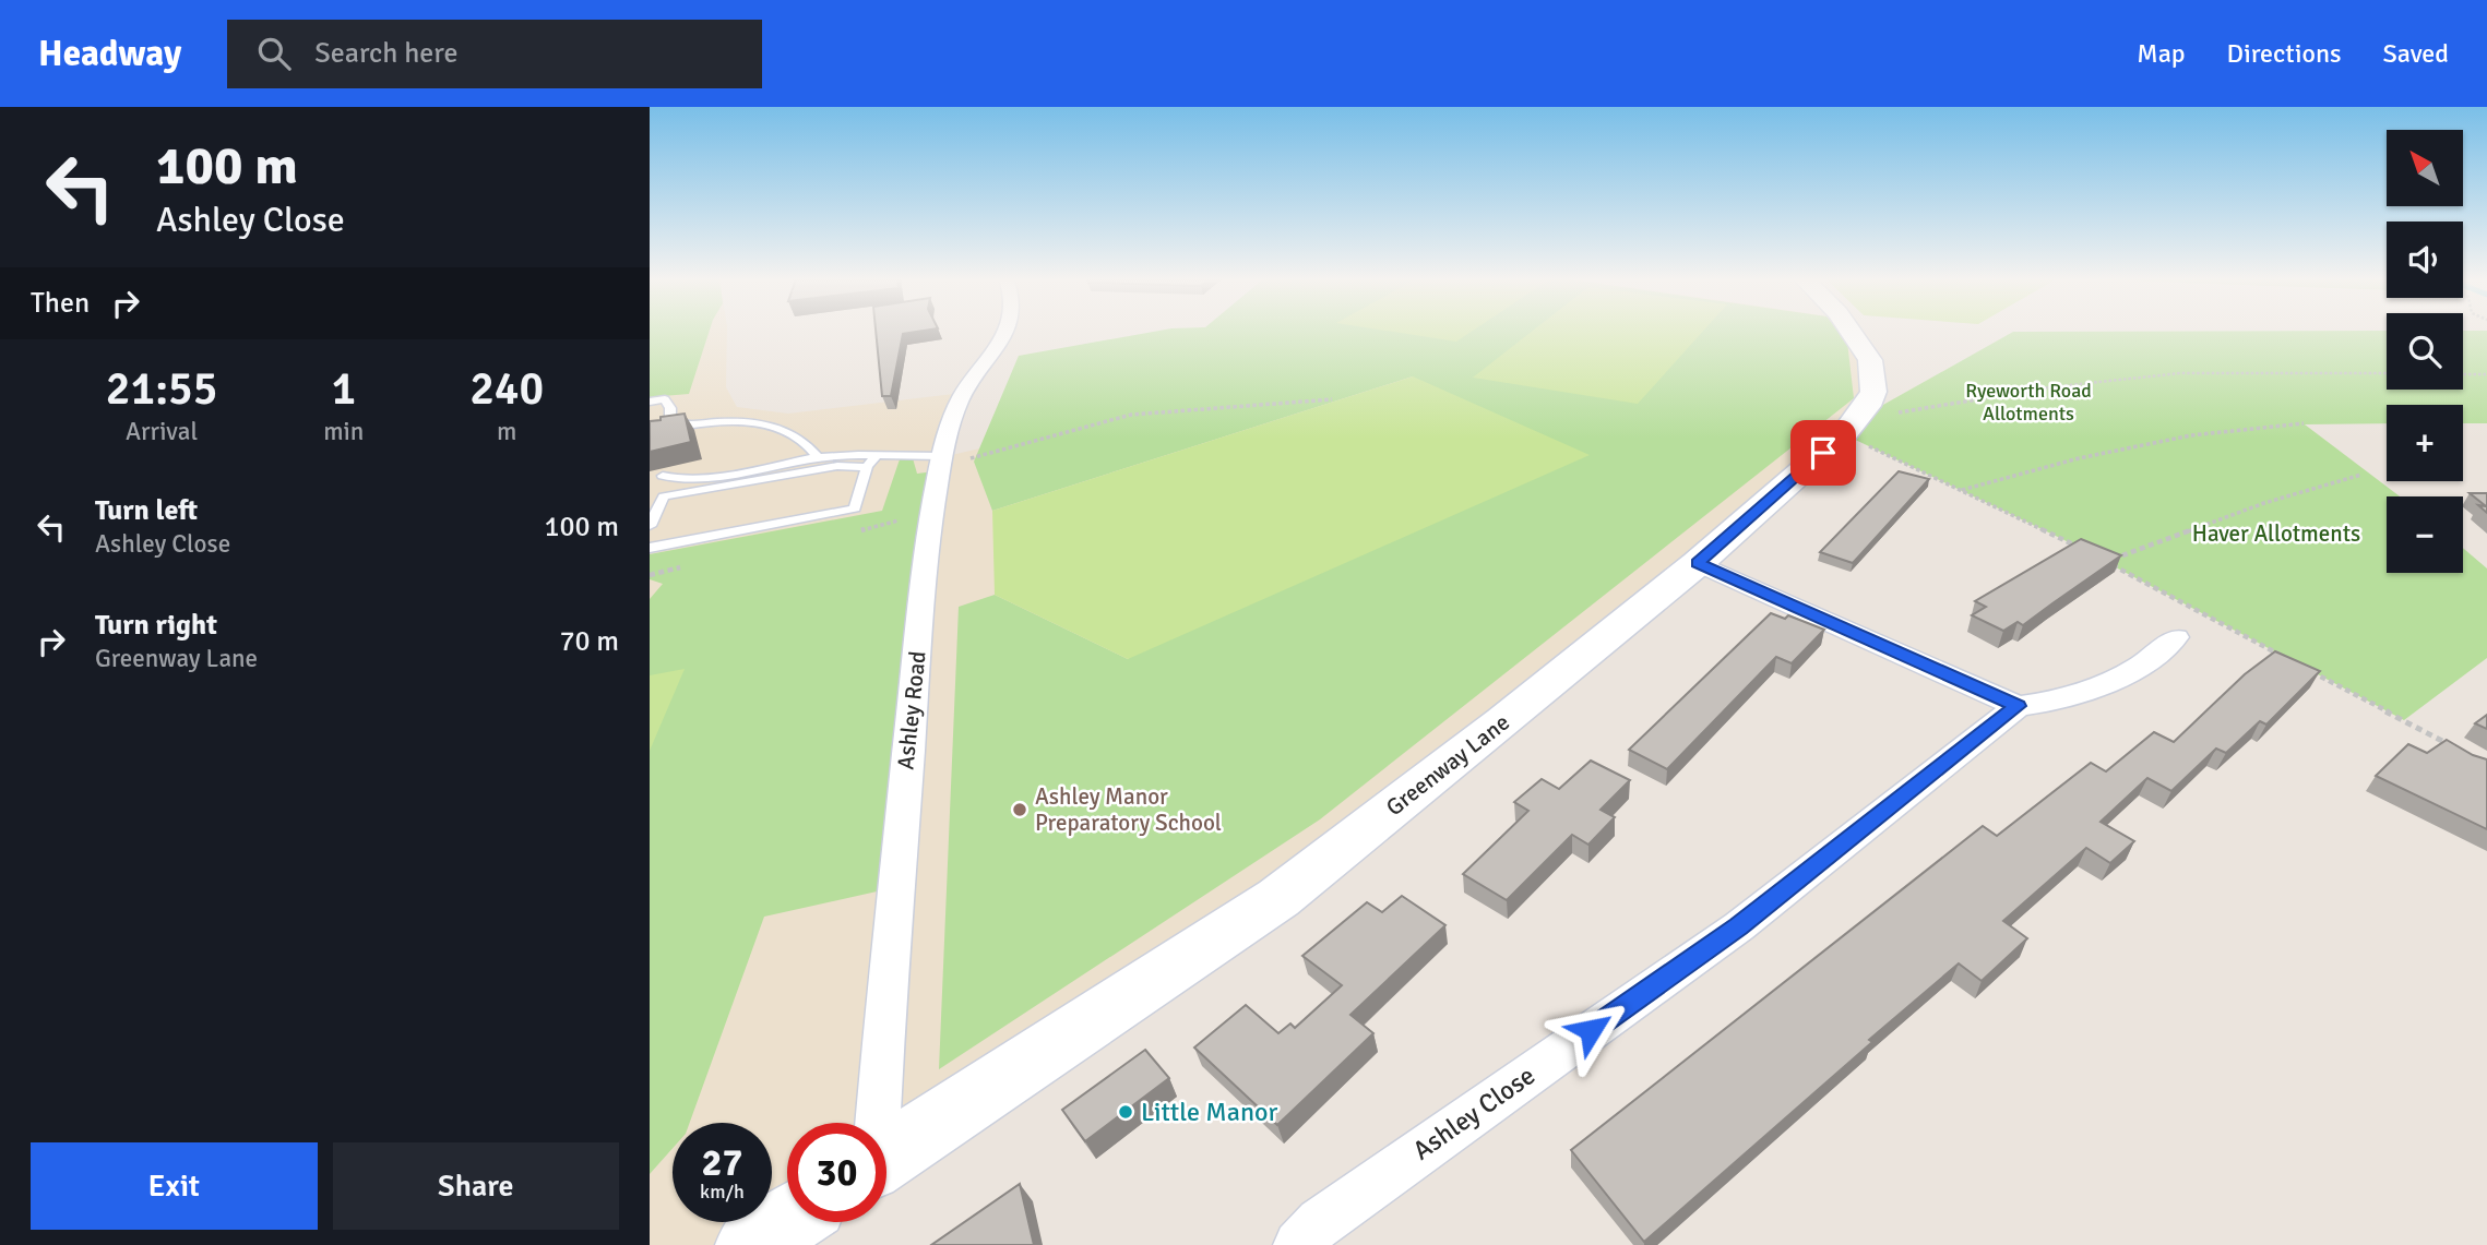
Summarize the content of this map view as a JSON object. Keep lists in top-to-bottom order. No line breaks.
{"streets":{"street":["Ashley Road","Greenway Lane","Ashley Close"]},"parks":["Ryeworth Road Allotments","Haver Allotments"],"places":["Ashley Manor Preparatory School","Little Manor"],"north":"top left","page":{"header":"Headway","search":"Search here","nav":["Map","Directions","Saved"],"turn":["100 m","Ashley Close"],"map_buttons":["+","−"],"then":"Then","eta":["21:55","Arrival","1","min","240","m"],"list":[{"name":"Turn left","note":"Ashley Close","value":"100 m"},{"name":"Turn right","note":"Greenway Lane","value":"70 m"}],"speed":"27 km/h","limit":"30","buttons":["Exit","Share"]}}
